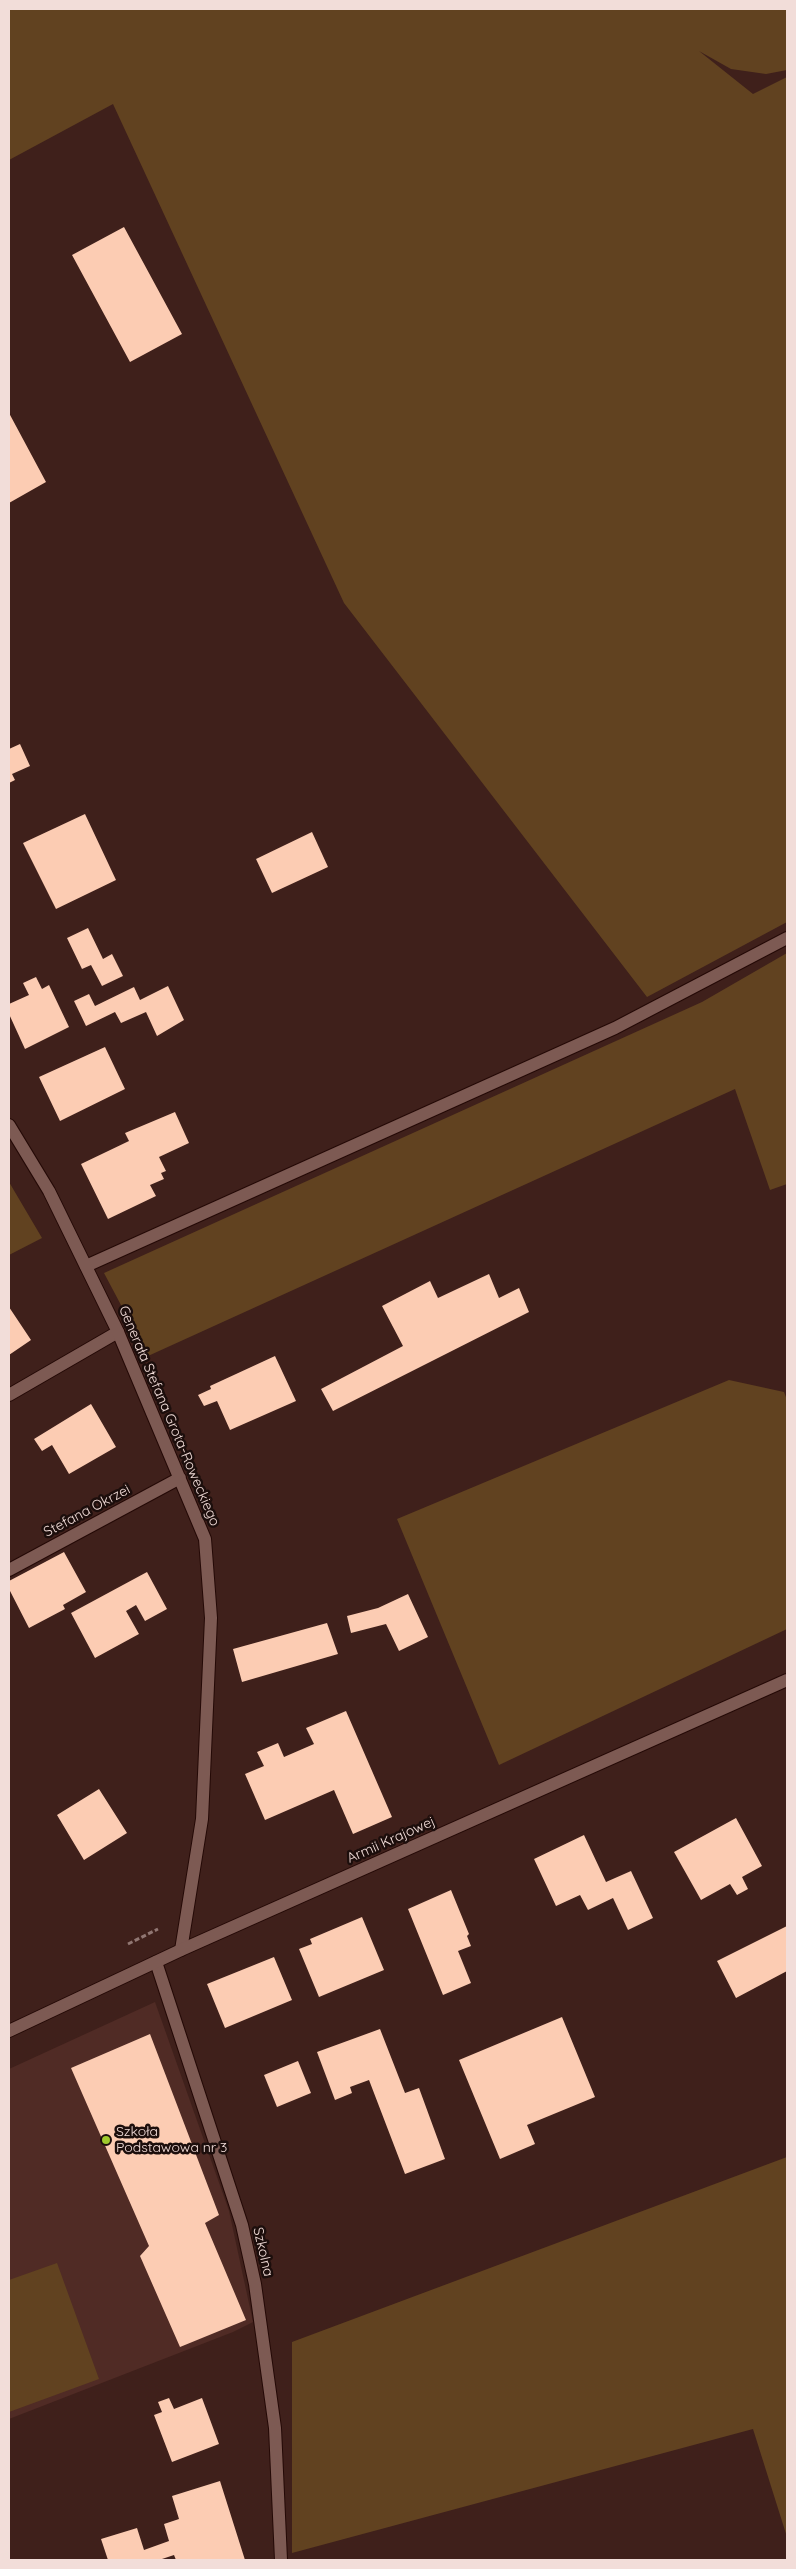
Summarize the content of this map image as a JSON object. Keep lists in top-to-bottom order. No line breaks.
{"streets":{"street":["Generała Stefana Grota-Roweckiego","Stefana Okrzei","Armii Krajowej","Szkolna"]},"crossings":[["Generała Stefana Grota-Roweckiego","Stefana Okrzei"],["Generała Stefana Grota-Roweckiego","Armii Krajowej"],["Armii Krajowej","Szkolna"]],"places":["Szkoła Podstawowa nr 3"]}
